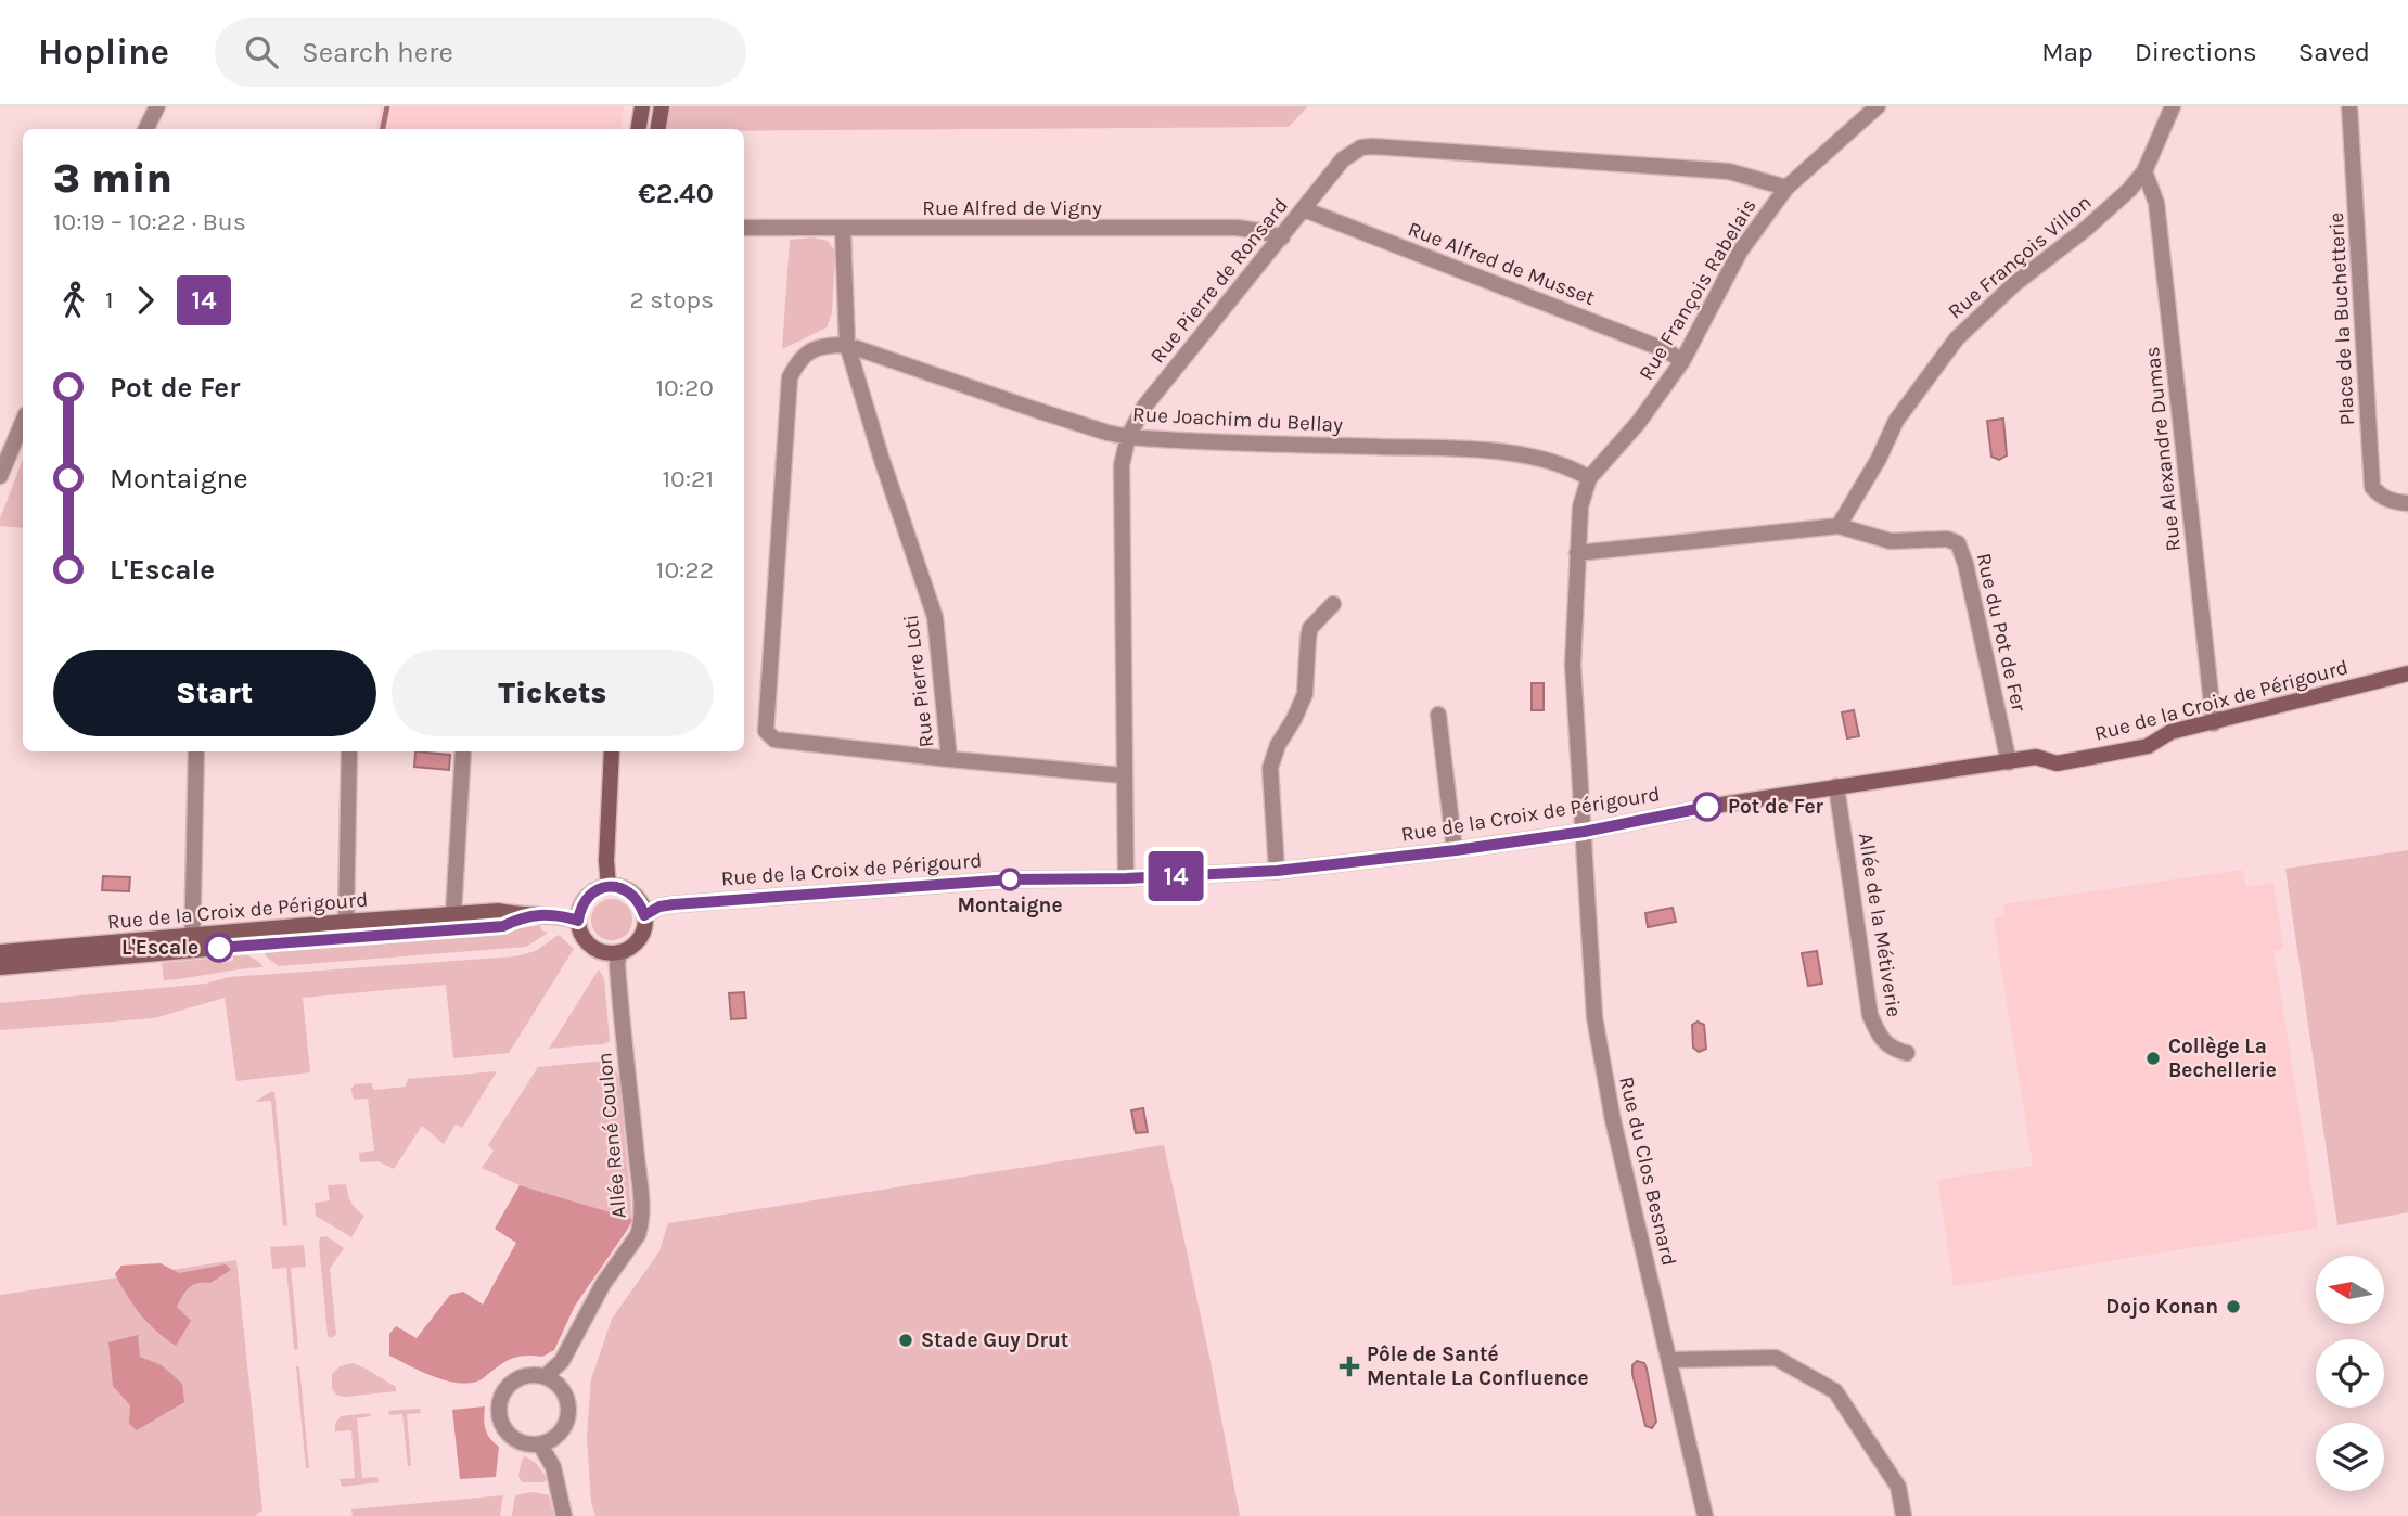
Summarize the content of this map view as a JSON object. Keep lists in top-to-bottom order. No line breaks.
{"streets":{"street":["Rue Alfred de Vigny","Rue François Villon","Rue Alfred de Musset","Rue Pierre de Ronsard","Rue François Rabelais","Place de la Buchetterie","Rue Joachim du Bellay","Rue Alexandre Dumas","Rue du Pot de Fer","Rue Pierre Loti","Rue de la Croix de Périgourd","Allée de la Métiverie","Allée René Coulon","Rue du Clos Besnard"]},"crossings":[["Rue Alfred de Vigny","Rue Pierre de Ronsard"],["Rue Alfred de Vigny","Rue Pierre Loti"],["Rue François Villon","Rue Alexandre Dumas"],["Rue François Villon","Rue du Pot de Fer"],["Rue Alfred de Musset","Rue Pierre de Ronsard"],["Rue Alfred de Musset","Rue François Rabelais"],["Rue Pierre de Ronsard","Rue François Rabelais"],["Rue Pierre de Ronsard","Rue Joachim du Bellay"],["Rue Pierre de Ronsard","Rue Pierre Loti"],["Rue Pierre de Ronsard","Rue de la Croix de Périgourd"],["Rue François Rabelais","Rue Joachim du Bellay"],["Rue François Rabelais","Rue de la Croix de Périgourd"],["Rue François Rabelais","Rue du Clos Besnard"],["Rue Joachim du Bellay","Rue Pierre Loti"],["Rue Alexandre Dumas","Rue de la Croix de Périgourd"],["Rue du Pot de Fer","Rue de la Croix de Périgourd"],["Rue de la Croix de Périgourd","Allée de la Métiverie"],["Rue de la Croix de Périgourd","Allée René Coulon"],["Rue de la Croix de Périgourd","Rue du Clos Besnard"]],"places":{"other":["Pot de Fer","Montaigne","L'Escale","Collège La Bechellerie","Dojo Konan","Stade Guy Drut"],"health":["Pôle de Santé Mentale La Confluence"]},"lines":["bus line 14"],"north":"left","page":{"header":"Hopline","search":"Search here","nav":["Map","Directions","Saved"],"on_map":"14","heading":["3 min","10:19 – 10:22 · Bus","€2.40"],"legs":["1","14","2 stops"],"list":[{"name":"Pot de Fer","value":"10:20"},{"name":"Montaigne","value":"10:21"},{"name":"L'Escale","value":"10:22"}],"buttons":["Start","Tickets"]}}
